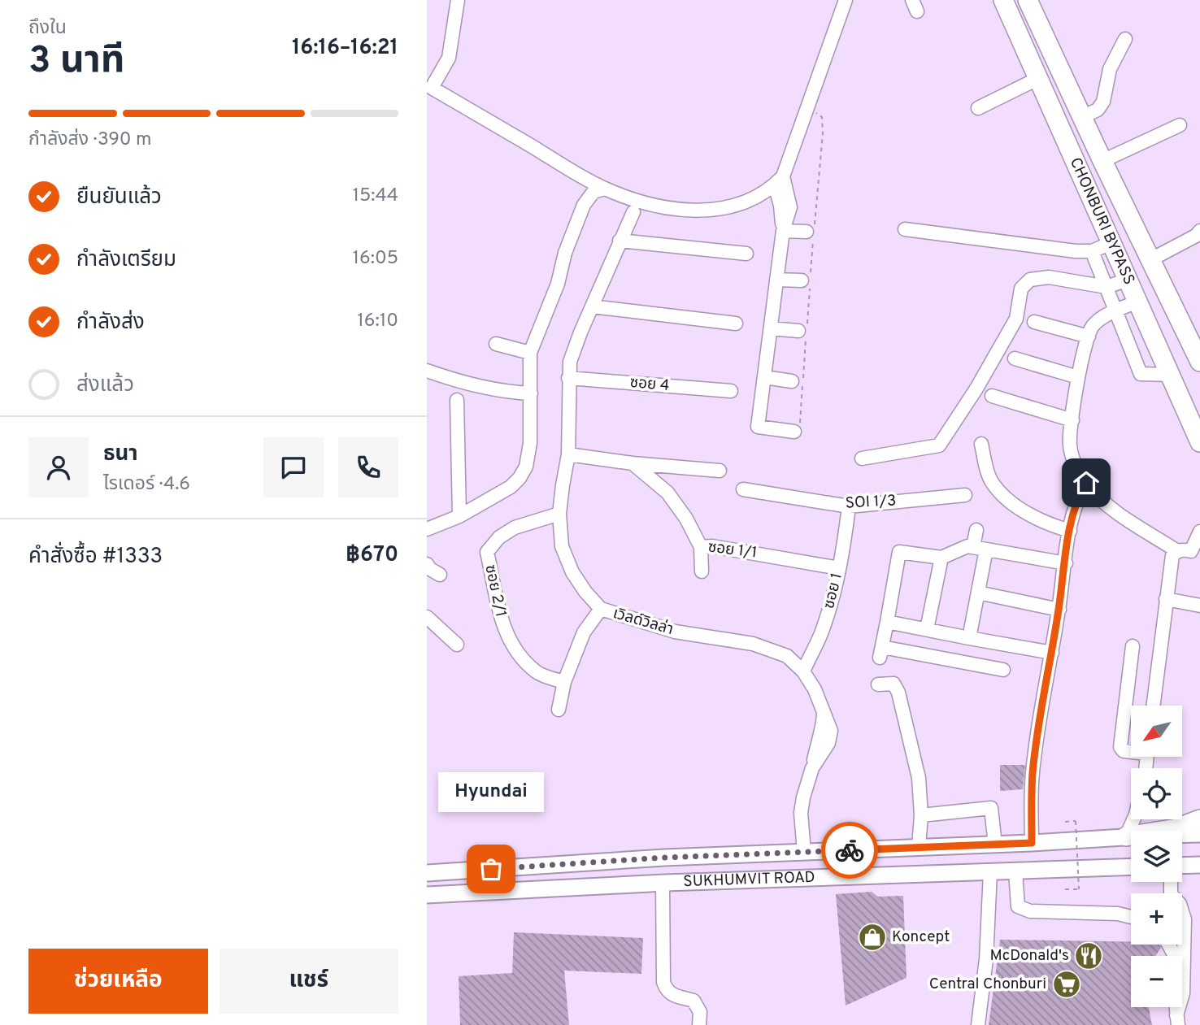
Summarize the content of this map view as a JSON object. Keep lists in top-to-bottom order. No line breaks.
{"streets":{"highway":["CHONBURI BYPASS"],"main road":["SUKHUMVIT ROAD"],"street":["ซอย 4","SOI 1/3","ซอย 1/1","ซอย 2/1","ซอย 1","เวิลด์วิลล่า"]},"crossings":[["ซอย 4","เวิลด์วิลล่า"],["SOI 1/3","ซอย 1"],["ซอย 1/1","ซอย 1"],["ซอย 2/1","เวิลด์วิลล่า"],["ซอย 1","เวิลด์วิลล่า"],["เวิลด์วิลล่า","SUKHUMVIT ROAD"]],"places":{"other":["Hyundai"],"shop":["Koncept"],"restaurant":["McDonald's"],"supermarket":["Central Chonburi"]},"north":"bottom left","page":{"heading":["3 นาที","ถึงใน","16:16–16:21"],"panel":["ธนา","ไรเดอร์ · 4.6","คำสั่งซื้อ #1333","฿670"],"bar":"กำลังส่ง · 390 m","list":[["ยืนยันแล้ว","15:44"],["กำลังเตรียม","16:05"],["กำลังส่ง","16:10"],"ส่งแล้ว"],"map_buttons":["+","−"],"bubble":"Hyundai","buttons":["ช่วยเหลือ","แชร์"]}}
